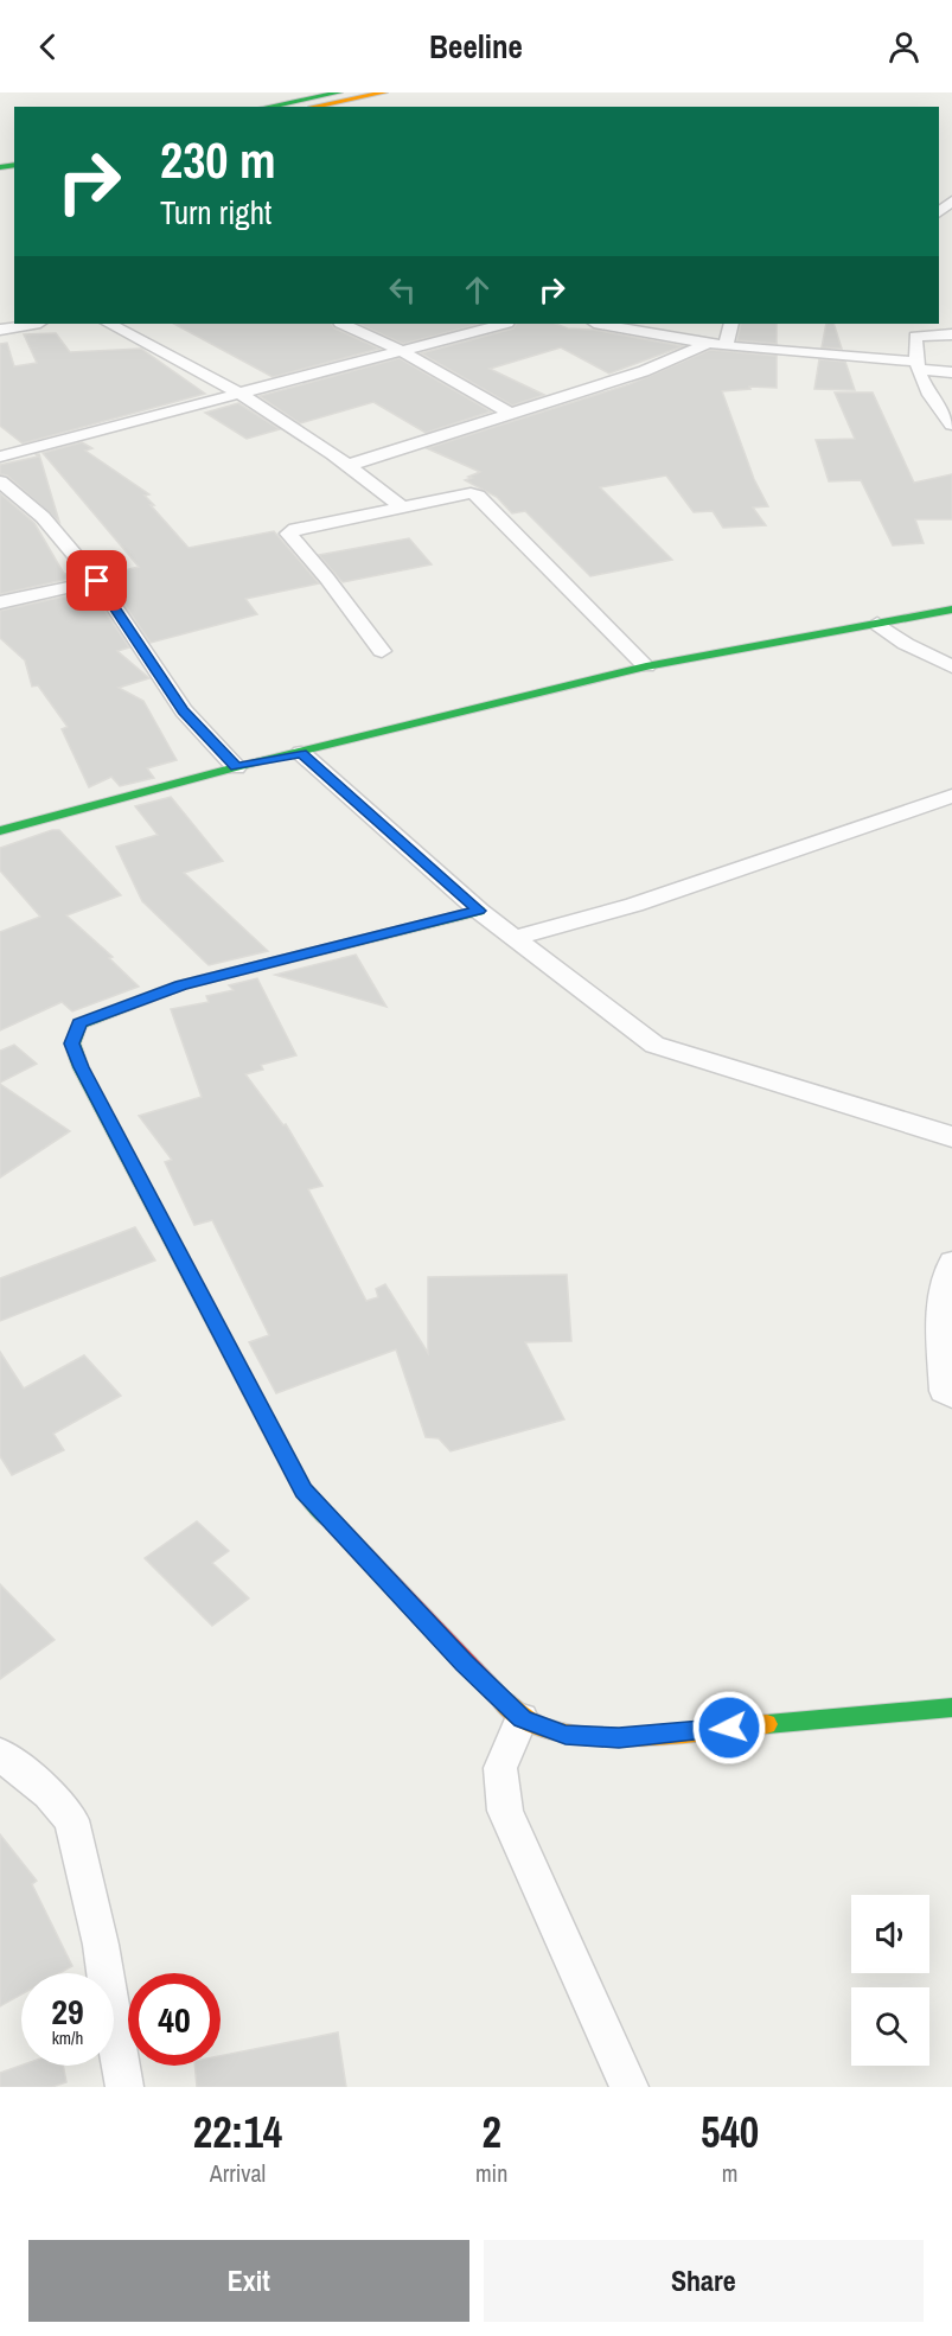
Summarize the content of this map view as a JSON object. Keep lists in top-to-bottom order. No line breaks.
{"page":{"header":"Beeline","turn":["230 m","Turn right"],"speed":"29 km/h","limit":"40","eta":["22:14","Arrival","2","min","540","m"],"buttons":["Exit","Share"]}}
